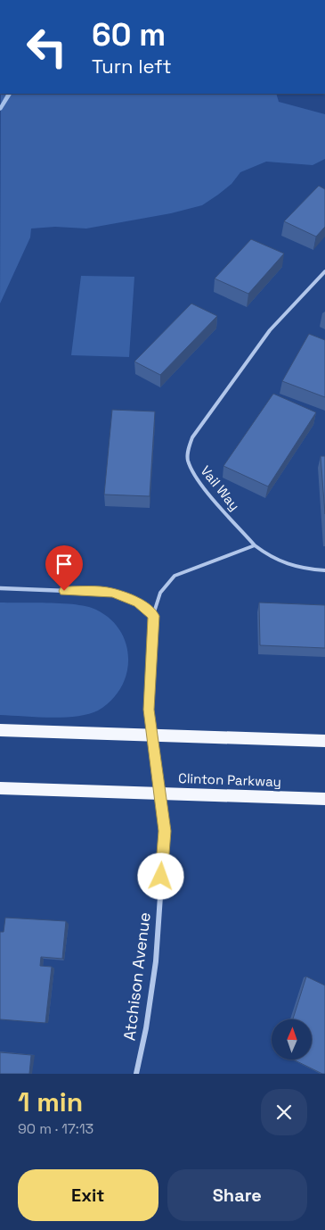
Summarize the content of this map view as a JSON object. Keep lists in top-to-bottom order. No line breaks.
{"streets":{"main road":["Clinton Parkway"],"street":["Atchison Avenue"],"lane":["Vail Way"]},"crossings":[["Clinton Parkway","Atchison Avenue"]],"north":"top","page":{"turn":["60 m","Turn left"],"heading":["1 min","90 m · 17:13"],"buttons":["Exit","Share"]}}
